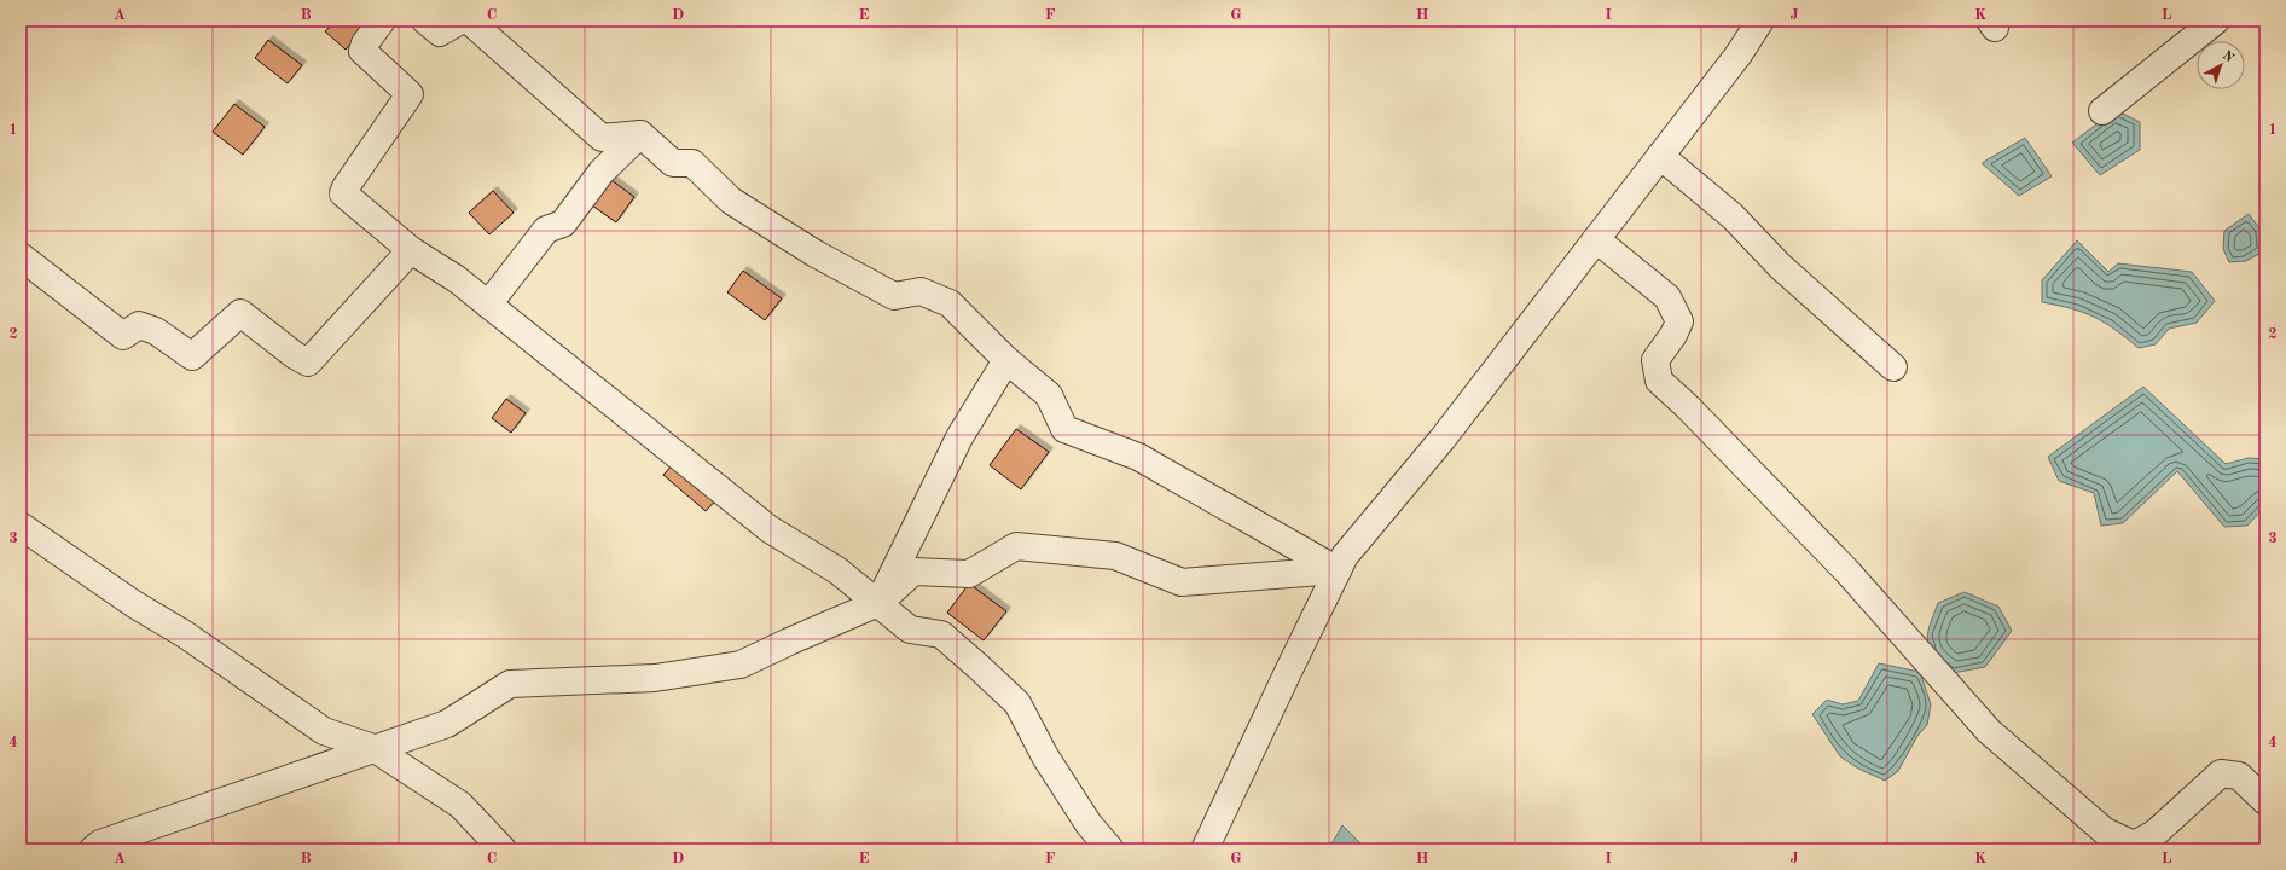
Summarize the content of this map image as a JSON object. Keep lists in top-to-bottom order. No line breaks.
{"north":"top right","grid":{"columns":["A","B","C","D","E","F","G","H","I","J","K","L"],"rows":["1","2","3","4"]}}
